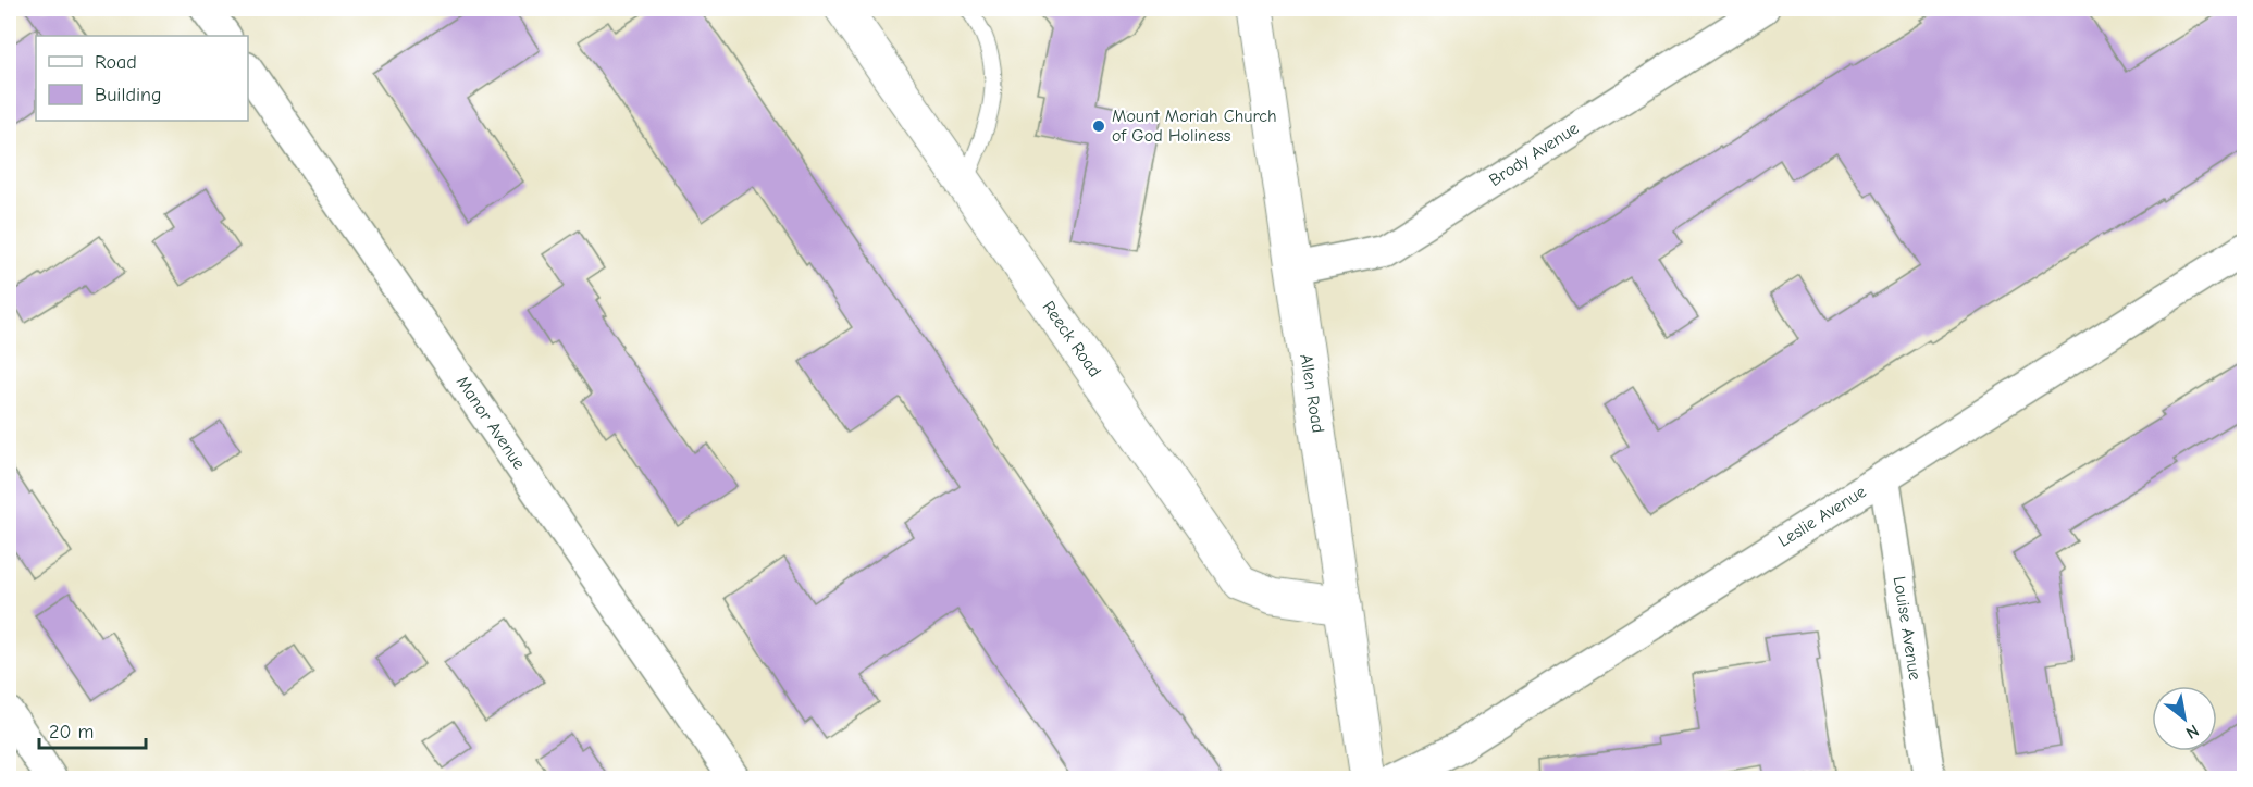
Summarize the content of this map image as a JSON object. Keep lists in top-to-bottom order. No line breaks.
{"streets":{"street":["Brody Avenue","Reeck Road","Allen Road","Manor Avenue","Leslie Avenue","Louise Avenue"]},"crossings":[["Brody Avenue","Allen Road"],["Reeck Road","Allen Road"],["Leslie Avenue","Louise Avenue"]],"places":["Mount Moriah Church of God Holiness"],"legend":["Road","Building"],"scale_bar":"20 m","north":"bottom right"}
